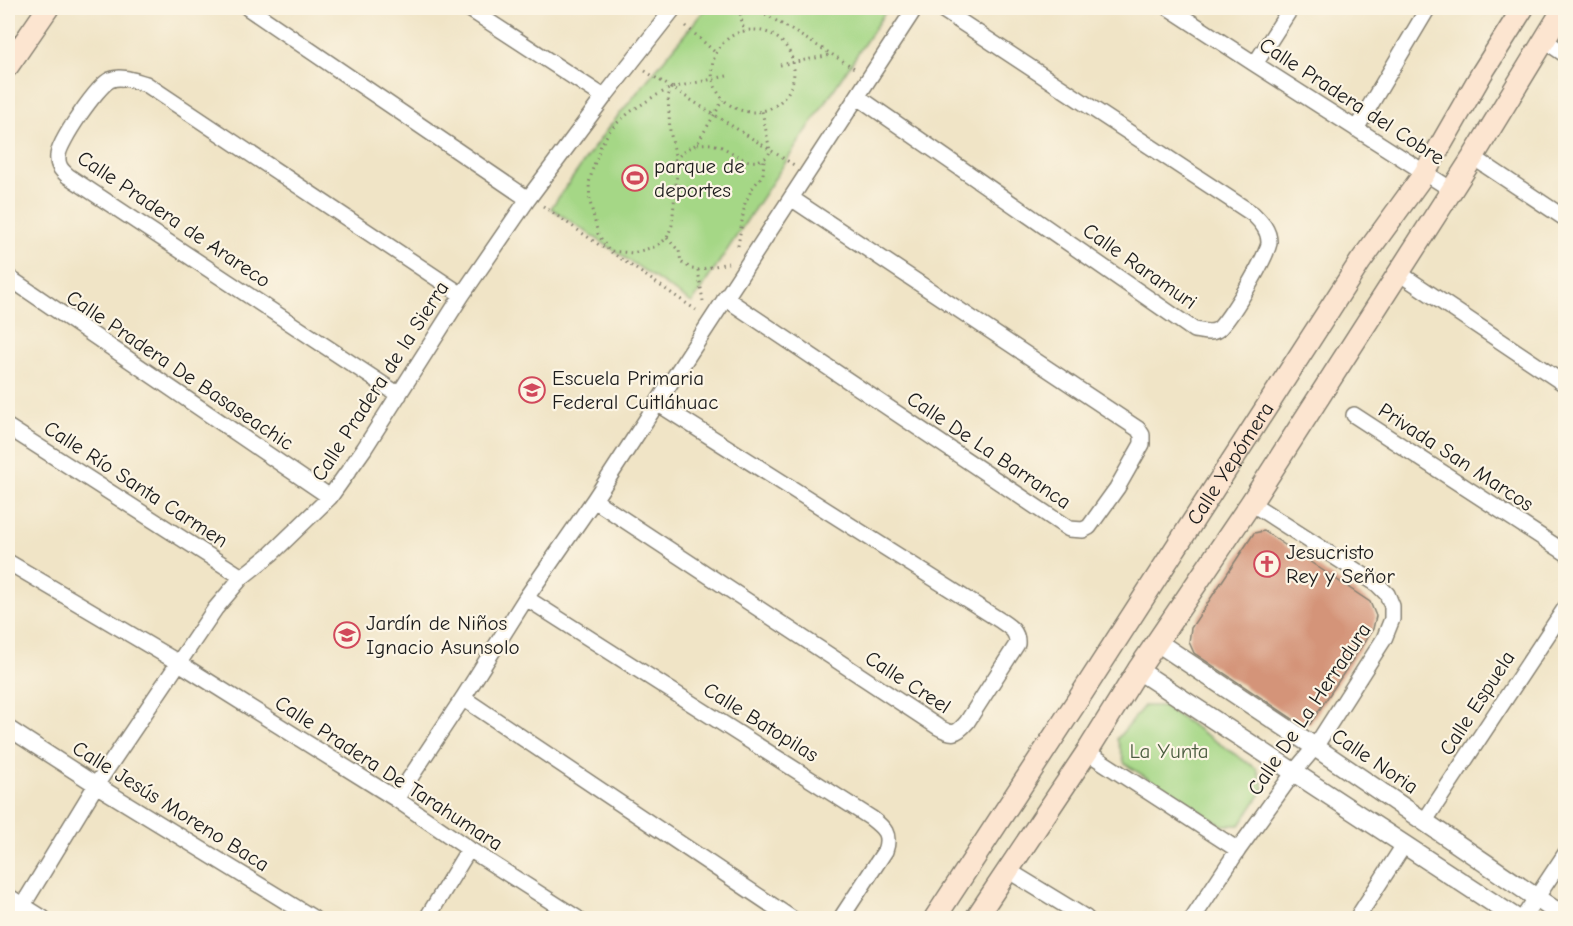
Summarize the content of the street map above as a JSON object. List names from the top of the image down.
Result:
{
  "streets": {
    "main road": ["Calle Yepómera"],
    "street": [
      "Calle Pradera del Cobre",
      "Calle Pradera de Arareco",
      "Calle Raramuri",
      "Calle Pradera De Basaseachic",
      "Calle Pradera de la Sierra",
      "Calle De La Barranca",
      "Privada San Marcos",
      "Calle Río Santa Carmen",
      "Calle Creel",
      "Calle Espuela",
      "Calle De La Herradura",
      "Calle Batopilas",
      "Calle Noria",
      "Calle Pradera De Tarahumara",
      "Calle Jesús Moreno Baca"
    ]
  },
  "crossings": [
    ["Calle Pradera del Cobre", "Calle Yepómera"],
    ["Calle Pradera de Arareco", "Calle Pradera de la Sierra"],
    ["Calle Pradera De Basaseachic", "Calle Pradera de la Sierra"],
    ["Calle Pradera de la Sierra", "Calle Río Santa Carmen"],
    ["Calle Pradera de la Sierra", "Calle Pradera De Tarahumara"],
    ["Calle Pradera de la Sierra", "Calle Jesús Moreno Baca"],
    ["Calle Yepómera", "Calle De La Herradura"],
    ["Calle Yepómera", "Calle Noria"],
    ["Calle Espuela", "Calle Noria"],
    ["Calle De La Herradura", "Calle Noria"]
  ],
  "parks": ["La Yunta"],
  "places": {
    "sports": ["parque de deportes"],
    "school or university": ["Escuela Primaria Federal Cuitláhuac", "Jardín de Niños Ignacio Asunsolo"],
    "church": ["Jesucristo Rey y Señor"]
  }
}
